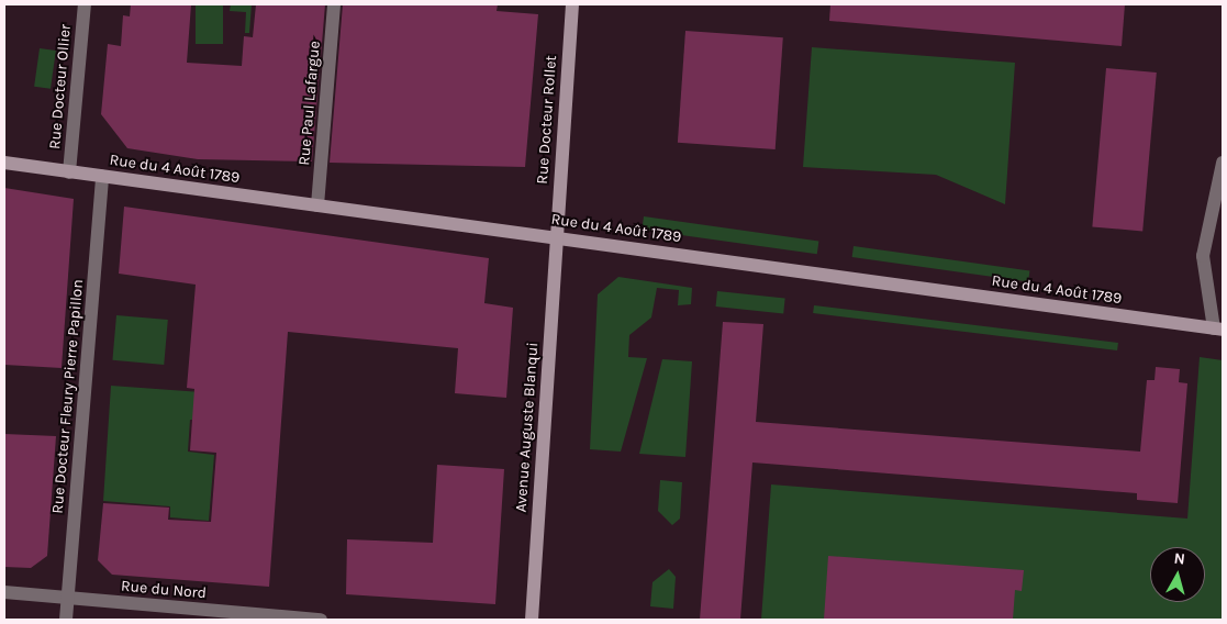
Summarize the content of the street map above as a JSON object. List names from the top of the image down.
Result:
{
  "streets": {
    "main road": ["Rue Docteur Rollet", "Rue du 4 Août 1789", "Avenue Auguste Blanqui"],
    "street": [
      "Rue Docteur Ollier",
      "Rue Paul Lafargue",
      "Rue Docteur Fleury Pierre Papillon",
      "Rue du Nord"
    ]
  },
  "crossings": [
    ["Rue Docteur Ollier", "Rue du 4 Août 1789"],
    ["Rue Paul Lafargue", "Rue du 4 Août 1789"],
    ["Rue Docteur Rollet", "Rue du 4 Août 1789"],
    ["Rue Docteur Rollet", "Avenue Auguste Blanqui"],
    ["Rue du 4 Août 1789", "Rue Docteur Fleury Pierre Papillon"],
    ["Rue du 4 Août 1789", "Avenue Auguste Blanqui"],
    ["Rue Docteur Fleury Pierre Papillon", "Rue du Nord"]
  ],
  "north": "top"
}
